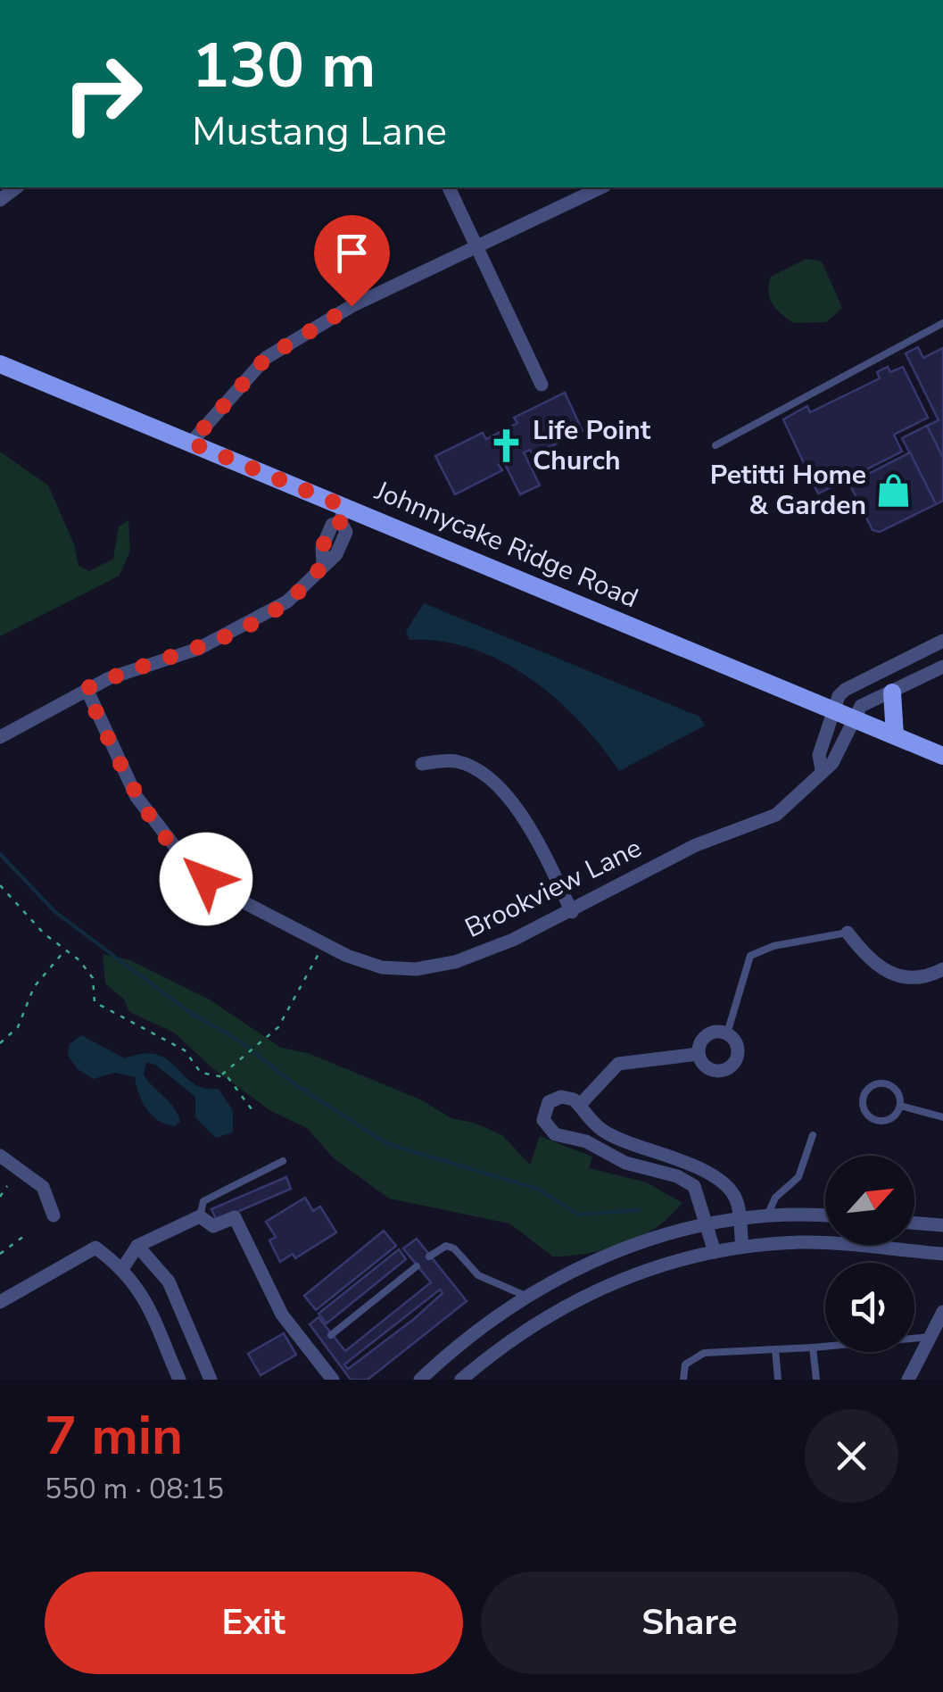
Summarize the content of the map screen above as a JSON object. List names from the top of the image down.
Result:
{
  "streets": {
    "main road": ["Johnnycake Ridge Road"],
    "street": ["Brookview Lane"]
  },
  "crossings": [
    ["Johnnycake Ridge Road", "Brookview Lane"]
  ],
  "places": {
    "church": ["Life Point Church"],
    "shop": ["Petitti Home & Garden"]
  },
  "north": "top right",
  "page": {
    "turn": ["130 m", "Mustang Lane"],
    "heading": ["7 min", "550 m · 08:15"],
    "buttons": ["Exit", "Share"]
  }
}
